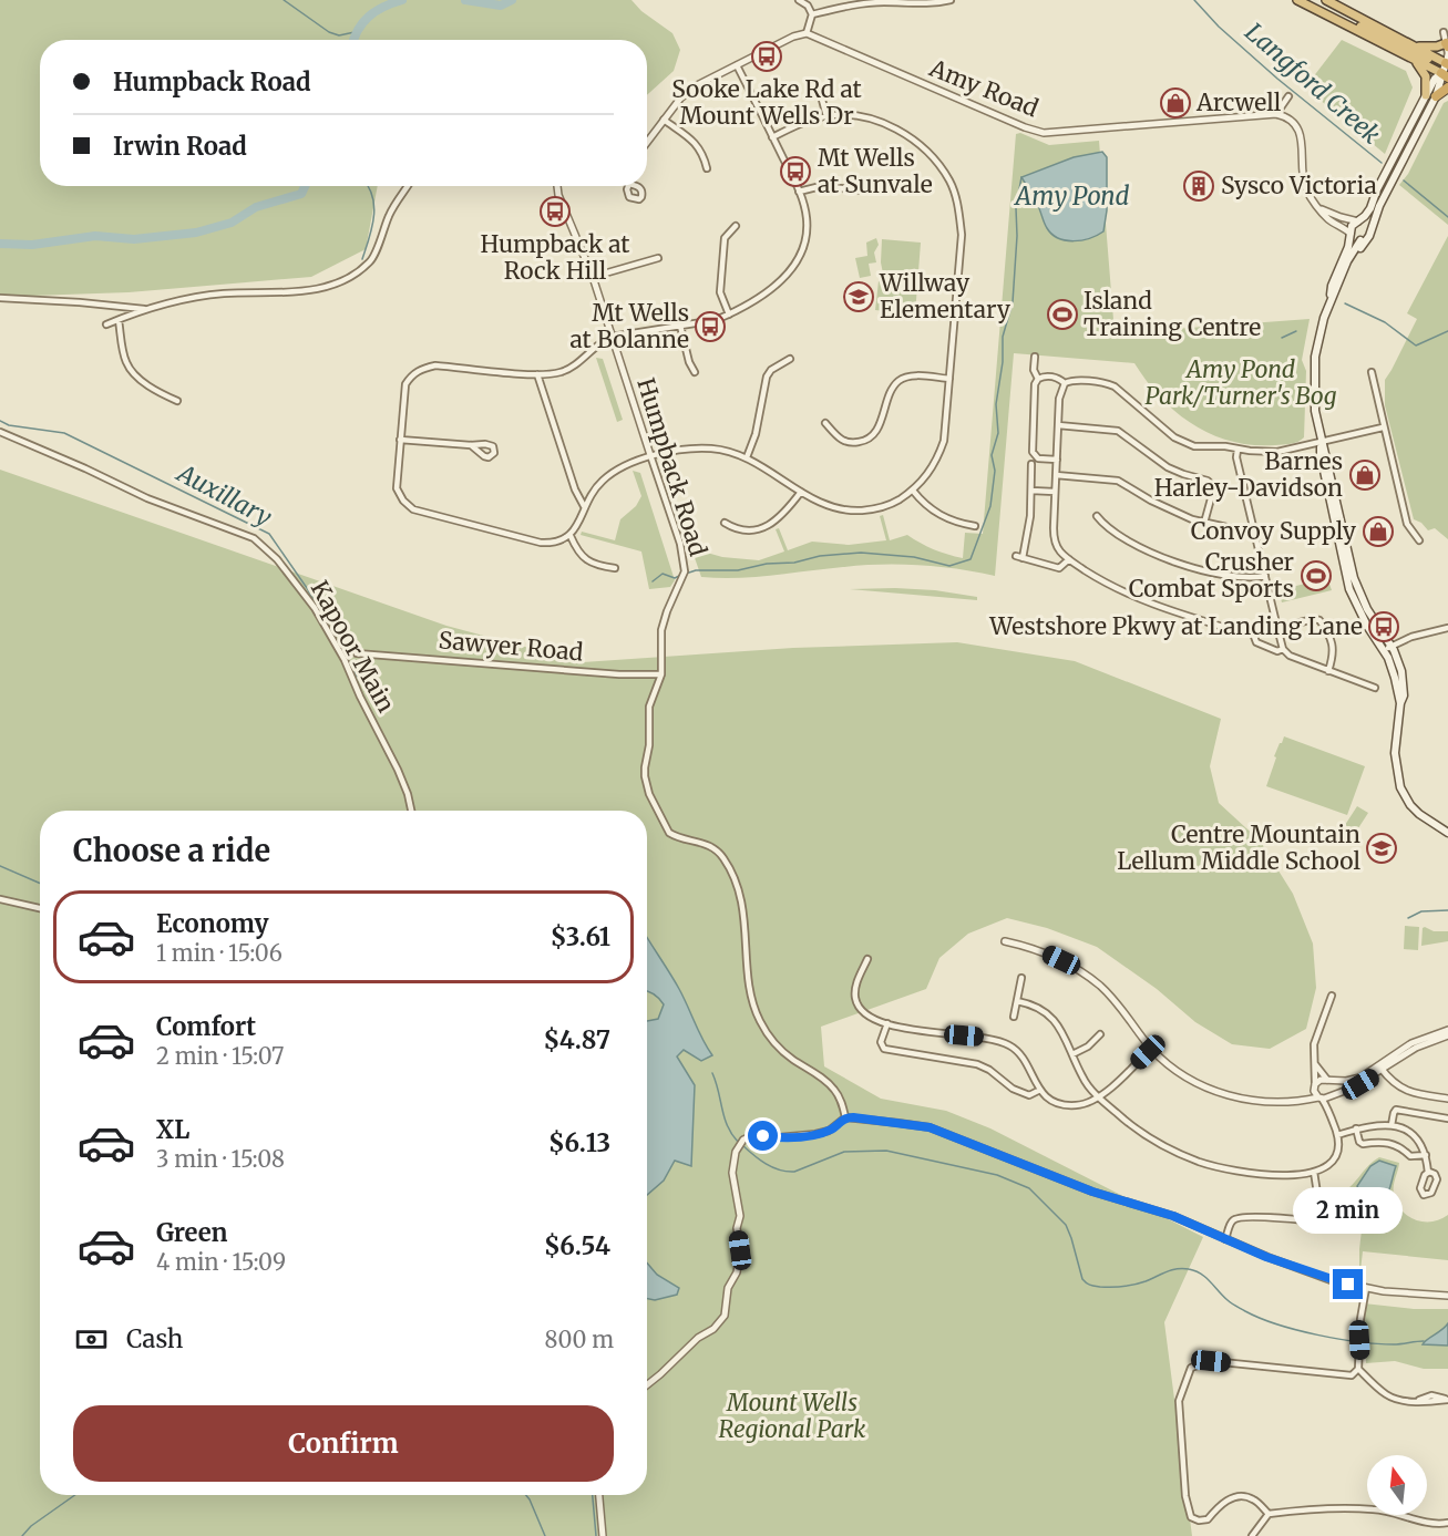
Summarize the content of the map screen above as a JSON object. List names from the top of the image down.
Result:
{
  "streets": {
    "street": [
      "Amy Road",
      "Humpback Road",
      "Kapoor Main",
      "Sawyer Road"
    ]
  },
  "crossings": [
    ["Humpback Road", "Sawyer Road"]
  ],
  "water": ["Langford Creek", "Amy Pond", "Auxillary"],
  "parks": ["Amy Pond Park/Turner's Bog", "Mount Wells Regional Park"],
  "places": {
    "bus stop": [
      "Sooke Lake Rd at Mount Wells Dr",
      "Mt Wells at Sunvale",
      "Humpback at Rock Hill",
      "Mt Wells at Bolanne",
      "Westshore Pkwy at Landing Lane"
    ],
    "shop": ["Arcwell", "Barnes Harley-Davidson", "Convoy Supply"],
    "building": ["Sysco Victoria"],
    "school or university": ["Willway Elementary", "Centre Mountain Lellum Middle School"],
    "sports": ["Island Training Centre", "Crusher Combat Sports"]
  },
  "north": "top",
  "page": {
    "banner": ["Humpback Road", "Irwin Road"],
    "heading": "Choose a ride",
    "list": [
      {
        "name": "Economy",
        "note": "1 min · 15:06",
        "value": "$3.61"
      },
      {
        "name": "Comfort",
        "note": "2 min · 15:07",
        "value": "$4.87"
      },
      {
        "name": "XL",
        "note": "3 min · 15:08",
        "value": "$6.13"
      },
      {
        "name": "Green",
        "note": "4 min · 15:09",
        "value": "$6.54"
      }
    ],
    "bubble": "2 min",
    "pay": ["Cash", "800 m"],
    "buttons": "Confirm"
  }
}
